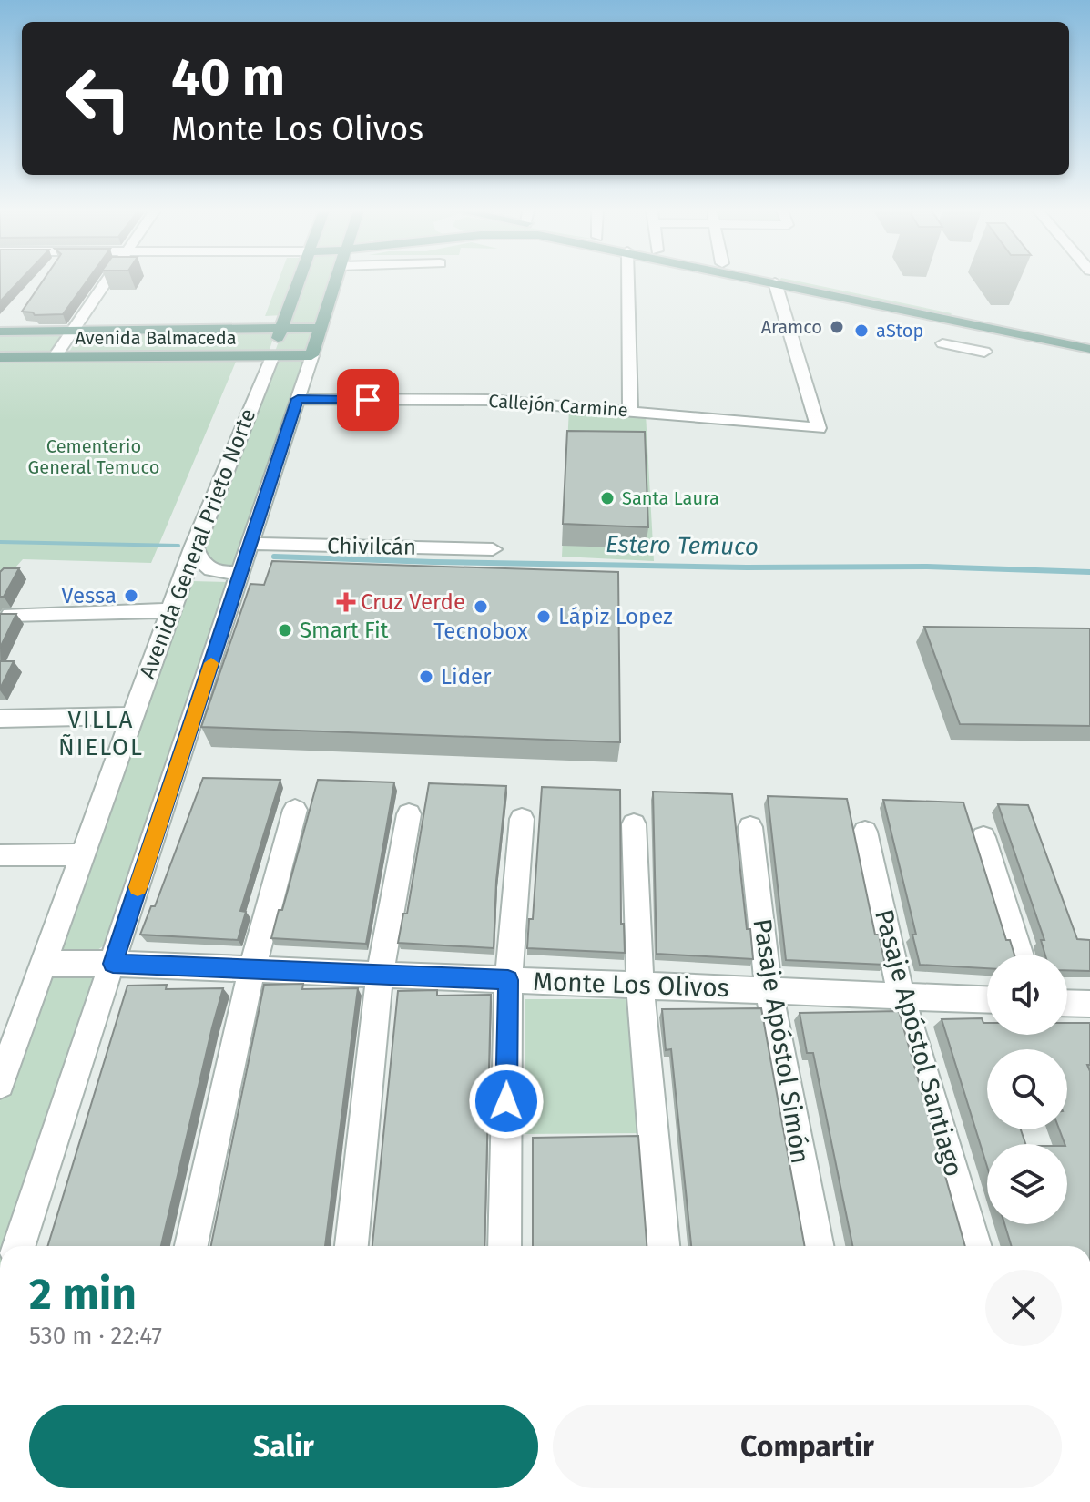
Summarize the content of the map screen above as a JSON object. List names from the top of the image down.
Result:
{
  "streets": {
    "main road": ["Avenida Balmaceda", "Avenida General Prieto Norte"],
    "street": [
      "Callejón Carmine",
      "Chivilcán",
      "Monte Los Olivos",
      "Pasaje Apóstol Simón",
      "Pasaje Apóstol Santiago"
    ]
  },
  "crossings": [
    ["Avenida Balmaceda", "Avenida General Prieto Norte"],
    ["Callejón Carmine", "Avenida General Prieto Norte"],
    ["Avenida General Prieto Norte", "Chivilcán"],
    ["Avenida General Prieto Norte", "Monte Los Olivos"],
    ["Monte Los Olivos", "Pasaje Apóstol Simón"],
    ["Monte Los Olivos", "Pasaje Apóstol Santiago"]
  ],
  "districts": ["VILLA ÑIELOL"],
  "water": ["Estero Temuco"],
  "parks": ["Cementerio General Temuco"],
  "places": {
    "other": [
      "Aramco",
      "aStop",
      "Santa Laura",
      "Vessa",
      "Tecnobox",
      "Lápiz Lopez",
      "Smart Fit",
      "Lider"
    ],
    "health": ["Cruz Verde"]
  },
  "page": {
    "turn": ["40 m", "Monte Los Olivos"],
    "heading": ["2 min", "530 m · 22:47"],
    "buttons": ["Salir", "Compartir"]
  }
}
